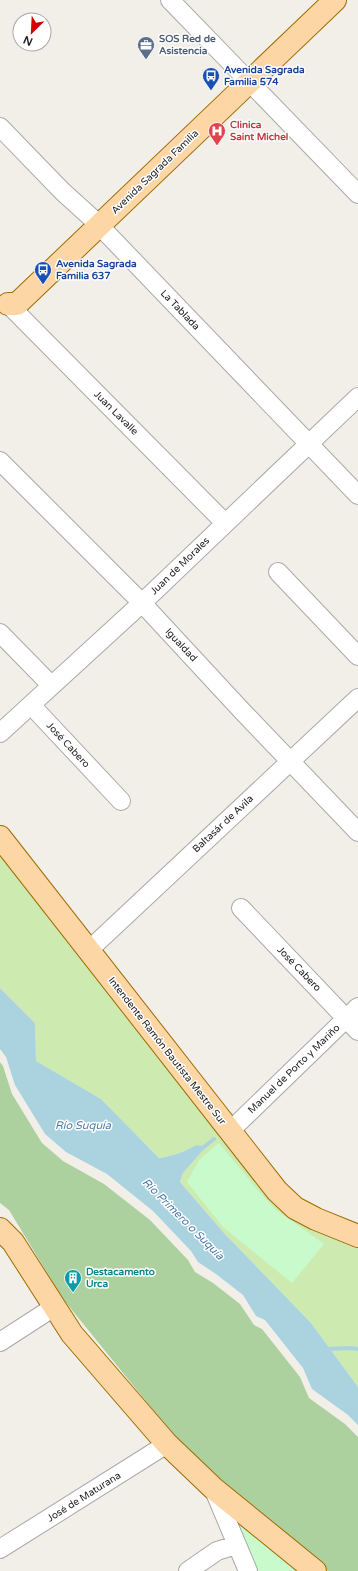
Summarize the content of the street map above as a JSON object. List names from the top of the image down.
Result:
{
  "streets": {
    "main road": ["Avenida Sagrada Familia", "Intendente Ramón Bautista Mestre Sur"],
    "street": [
      "La Tablada",
      "Juan Lavalle",
      "Juan de Morales",
      "Igualdad",
      "José Cabero",
      "Baltasár de Avila",
      "Manuel de Porto y Mariño",
      "José de Maturana"
    ]
  },
  "crossings": [
    ["Avenida Sagrada Familia", "La Tablada"],
    ["Avenida Sagrada Familia", "Juan Lavalle"],
    ["La Tablada", "Juan de Morales"],
    ["Juan Lavalle", "Juan de Morales"],
    ["Juan de Morales", "Igualdad"],
    ["Juan de Morales", "José Cabero"],
    ["Igualdad", "Baltasár de Avila"],
    ["José Cabero", "Manuel de Porto y Mariño"],
    ["Baltasár de Avila", "Intendente Ramón Bautista Mestre Sur"],
    ["Intendente Ramón Bautista Mestre Sur", "Manuel de Porto y Mariño"]
  ],
  "water": ["Río Suquía", "Río Primero o Suquía"],
  "places": {
    "office": ["SOS Red de Asistencia"],
    "bus stop": ["Avenida Sagrada Familia 574", "Avenida Sagrada Familia 637"],
    "hospital": ["Clinica Saint Michel"],
    "building": ["Destacamento Urca"]
  },
  "north": "bottom left"
}
